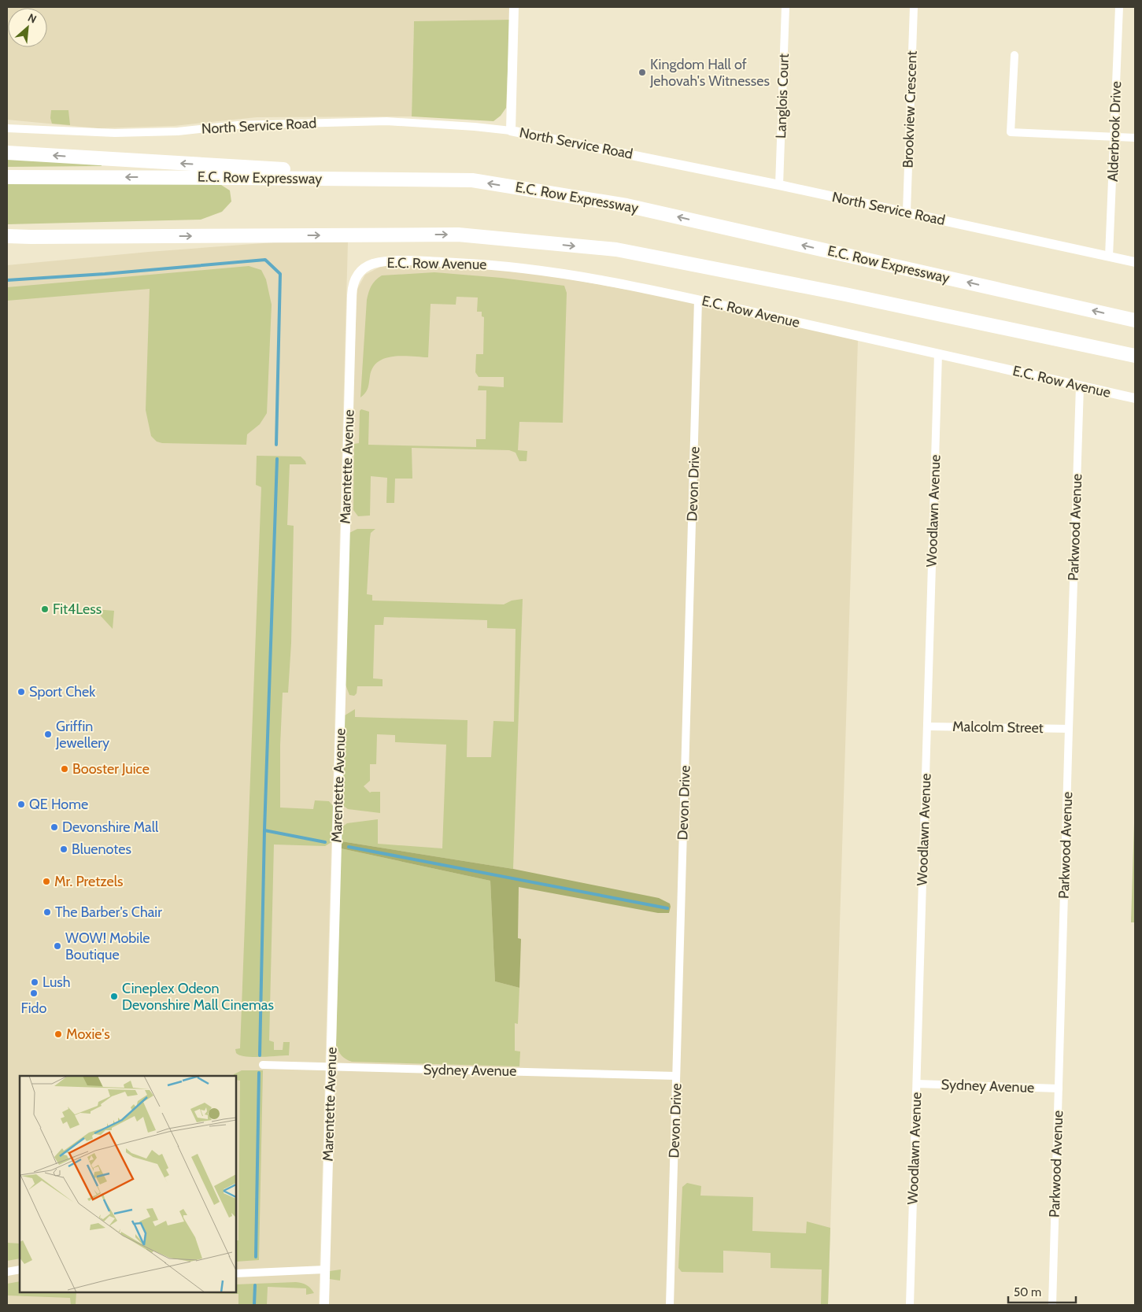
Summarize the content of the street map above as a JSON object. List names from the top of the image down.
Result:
{
  "streets": {
    "highway": ["E.C. Row Expressway"],
    "street": [
      "Langlois Court",
      "Brookview Crescent",
      "North Service Road",
      "Alderbrook Drive",
      "E.C. Row Avenue",
      "Marentette Avenue",
      "Devon Drive",
      "Woodlawn Avenue",
      "Parkwood Avenue",
      "Malcolm Street",
      "Sydney Avenue"
    ]
  },
  "crossings": [
    ["Langlois Court", "North Service Road"],
    ["Brookview Crescent", "North Service Road"],
    ["North Service Road", "Alderbrook Drive"],
    ["E.C. Row Avenue", "Marentette Avenue"],
    ["E.C. Row Avenue", "Devon Drive"],
    ["E.C. Row Avenue", "Woodlawn Avenue"],
    ["E.C. Row Avenue", "Parkwood Avenue"],
    ["Marentette Avenue", "Sydney Avenue"],
    ["Devon Drive", "Sydney Avenue"],
    ["Woodlawn Avenue", "Malcolm Street"],
    ["Woodlawn Avenue", "Sydney Avenue"],
    ["Parkwood Avenue", "Malcolm Street"],
    ["Parkwood Avenue", "Sydney Avenue"]
  ],
  "places": [
    "Kingdom Hall of Jehovah's Witnesses",
    "Fit4Less",
    "Sport Chek",
    "Griffin Jewellery",
    "Booster Juice",
    "QE Home",
    "Devonshire Mall",
    "Bluenotes",
    "Mr. Pretzels",
    "The Barber's Chair",
    "WOW! Mobile Boutique",
    "Lush",
    "Fido",
    "Cineplex Odeon Devonshire Mall Cinemas",
    "Moxie's"
  ],
  "scale_bar": "50 m",
  "north": "top right"
}
